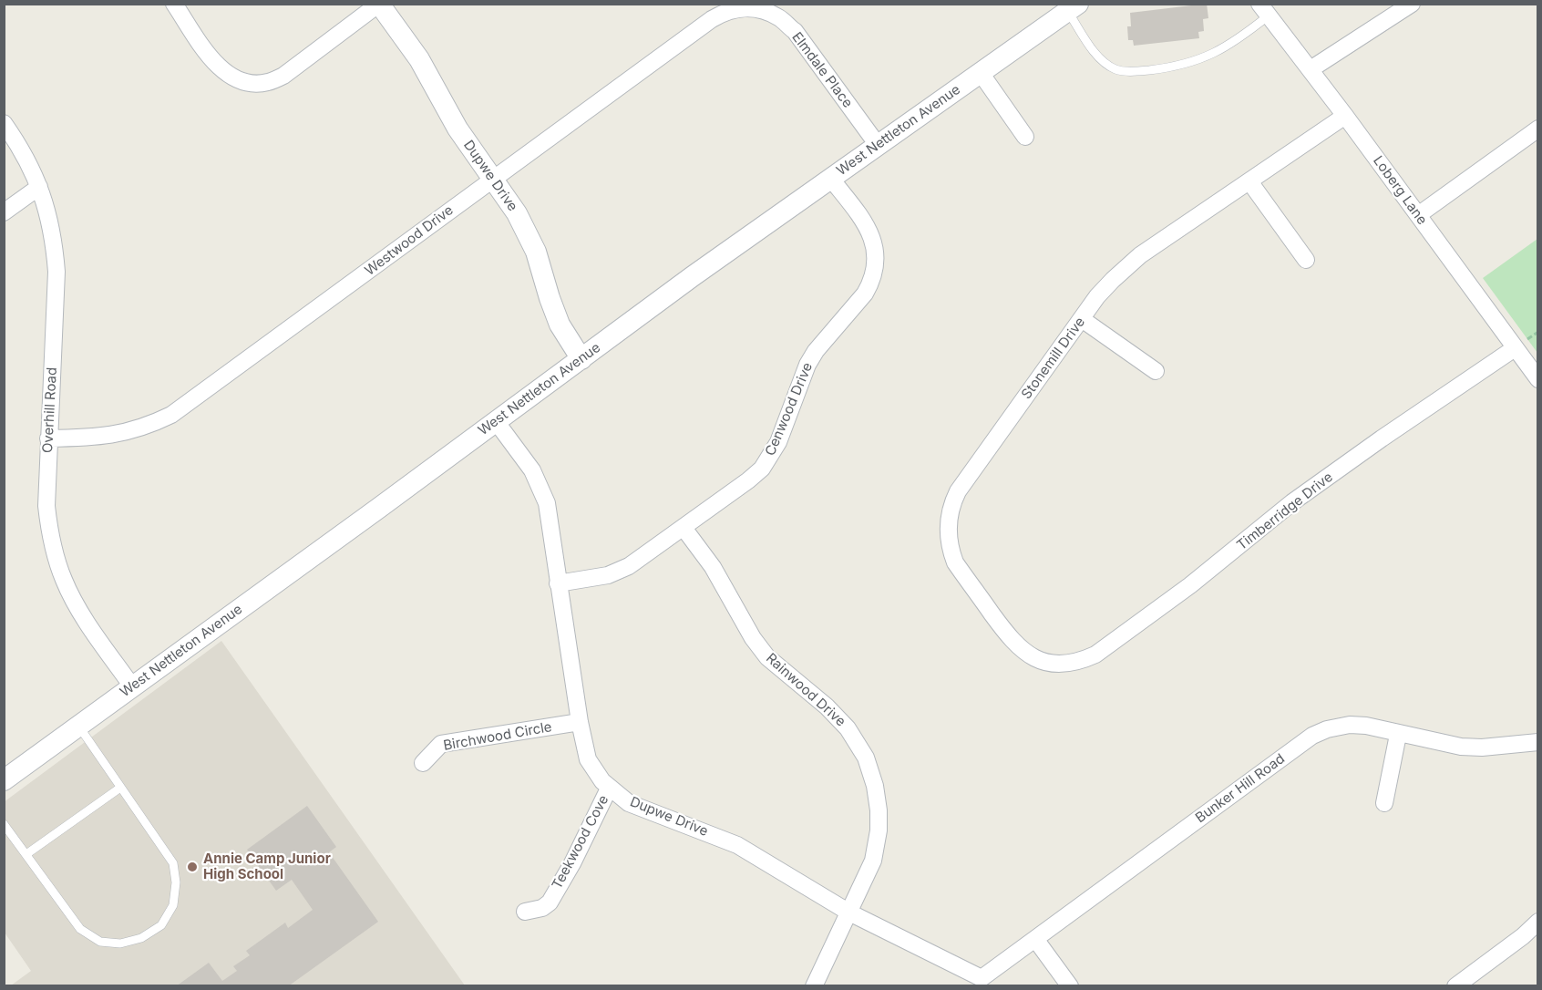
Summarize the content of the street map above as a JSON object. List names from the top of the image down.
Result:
{
  "streets": {
    "street": [
      "Elmdale Place",
      "West Nettleton Avenue",
      "Dupwe Drive",
      "Loberg Lane",
      "Westwood Drive",
      "Stonemill Drive",
      "Cenwood Drive",
      "Overhill Road",
      "Timberridge Drive",
      "Rainwood Drive",
      "Birchwood Circle",
      "Bunker Hill Road",
      "Teekwood Cove"
    ]
  },
  "crossings": [
    ["Elmdale Place", "West Nettleton Avenue"],
    ["Elmdale Place", "Westwood Drive"],
    ["West Nettleton Avenue", "Dupwe Drive"],
    ["West Nettleton Avenue", "Cenwood Drive"],
    ["West Nettleton Avenue", "Overhill Road"],
    ["Dupwe Drive", "Westwood Drive"],
    ["Dupwe Drive", "Cenwood Drive"],
    ["Dupwe Drive", "Rainwood Drive"],
    ["Dupwe Drive", "Birchwood Circle"],
    ["Dupwe Drive", "Bunker Hill Road"],
    ["Dupwe Drive", "Teekwood Cove"],
    ["Loberg Lane", "Stonemill Drive"],
    ["Loberg Lane", "Timberridge Drive"],
    ["Westwood Drive", "Overhill Road"],
    ["Stonemill Drive", "Timberridge Drive"],
    ["Cenwood Drive", "Rainwood Drive"]
  ],
  "places": ["Annie Camp Junior High School"]
}
